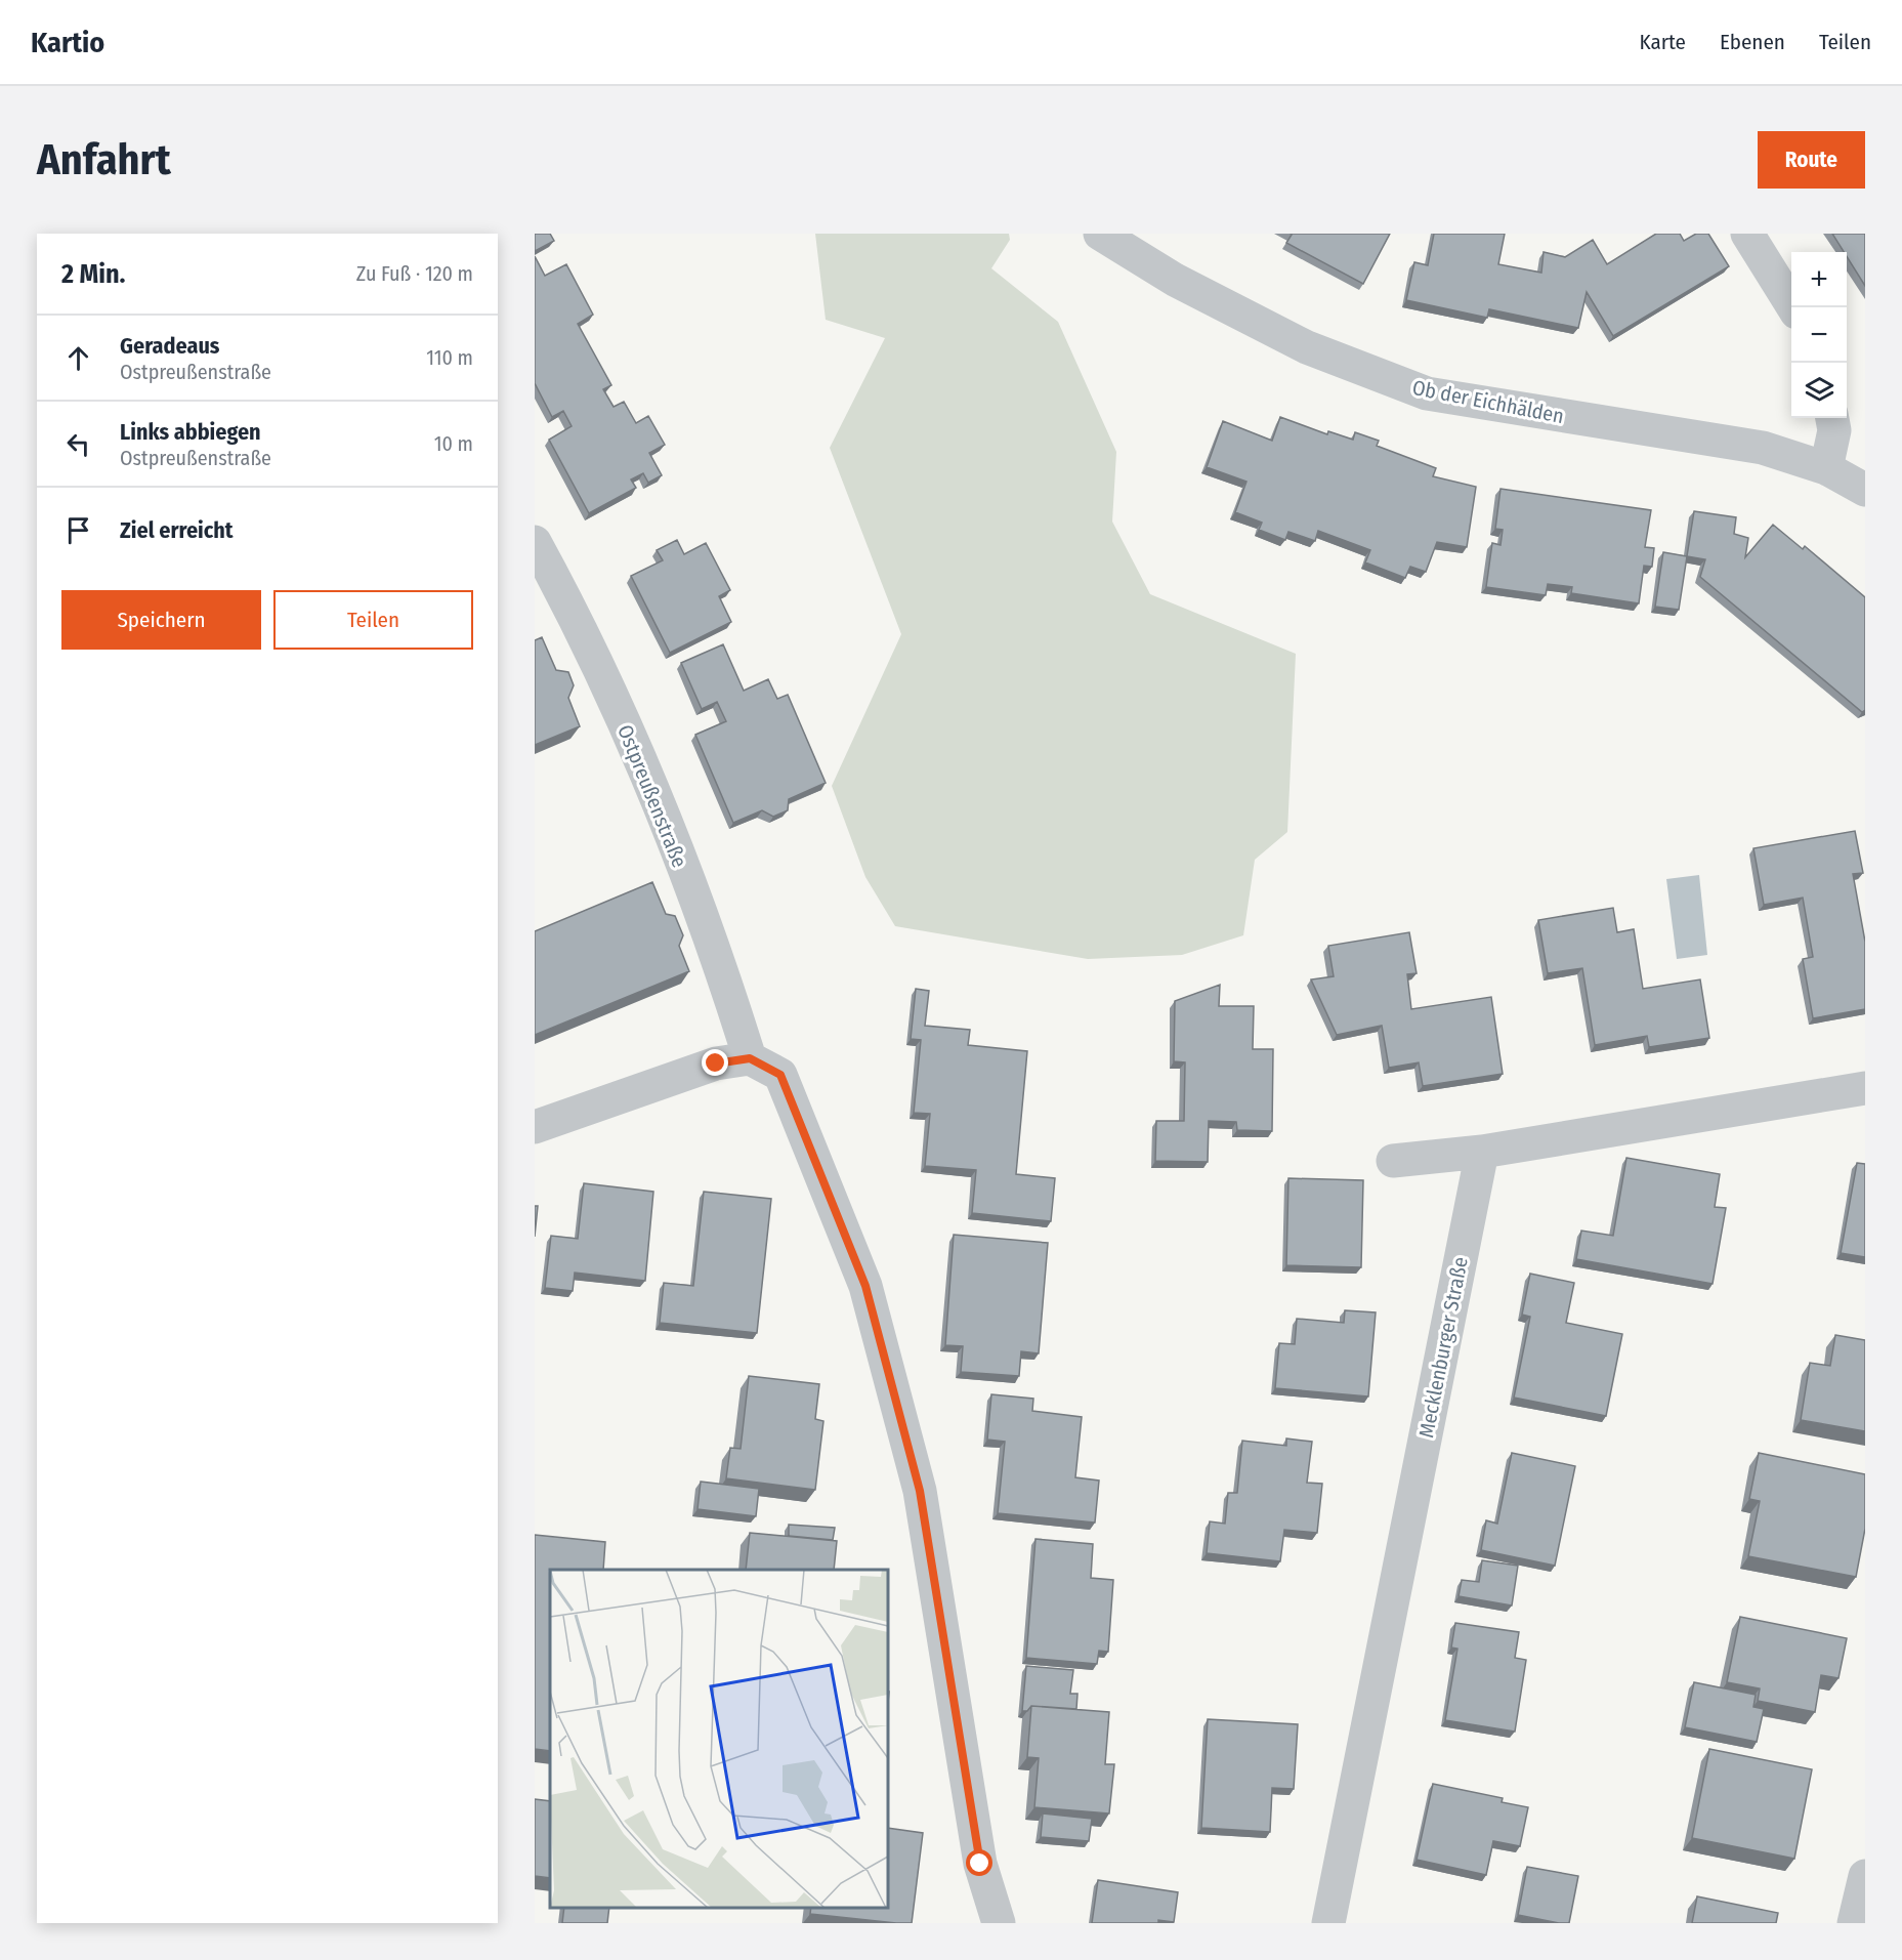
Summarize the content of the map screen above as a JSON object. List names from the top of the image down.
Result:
{
  "streets": {
    "street": ["Ob der Eichhälden", "Ostpreußenstraße", "Mecklenburger Straße"]
  },
  "page": {
    "header": "Kartio",
    "nav": ["Karte", "Ebenen", "Teilen"],
    "buttons": [
      "Route",
      ["Speichern", "Teilen"]
    ],
    "title": "Anfahrt",
    "heading": ["2 Min.", "Zu Fuß · 120 m"],
    "map_buttons": ["+", "−"],
    "list": [
      ["Geradeaus", "Ostpreußenstraße", "110 m"],
      ["Links abbiegen", "Ostpreußenstraße", "10 m"],
      "Ziel erreicht"
    ]
  }
}
